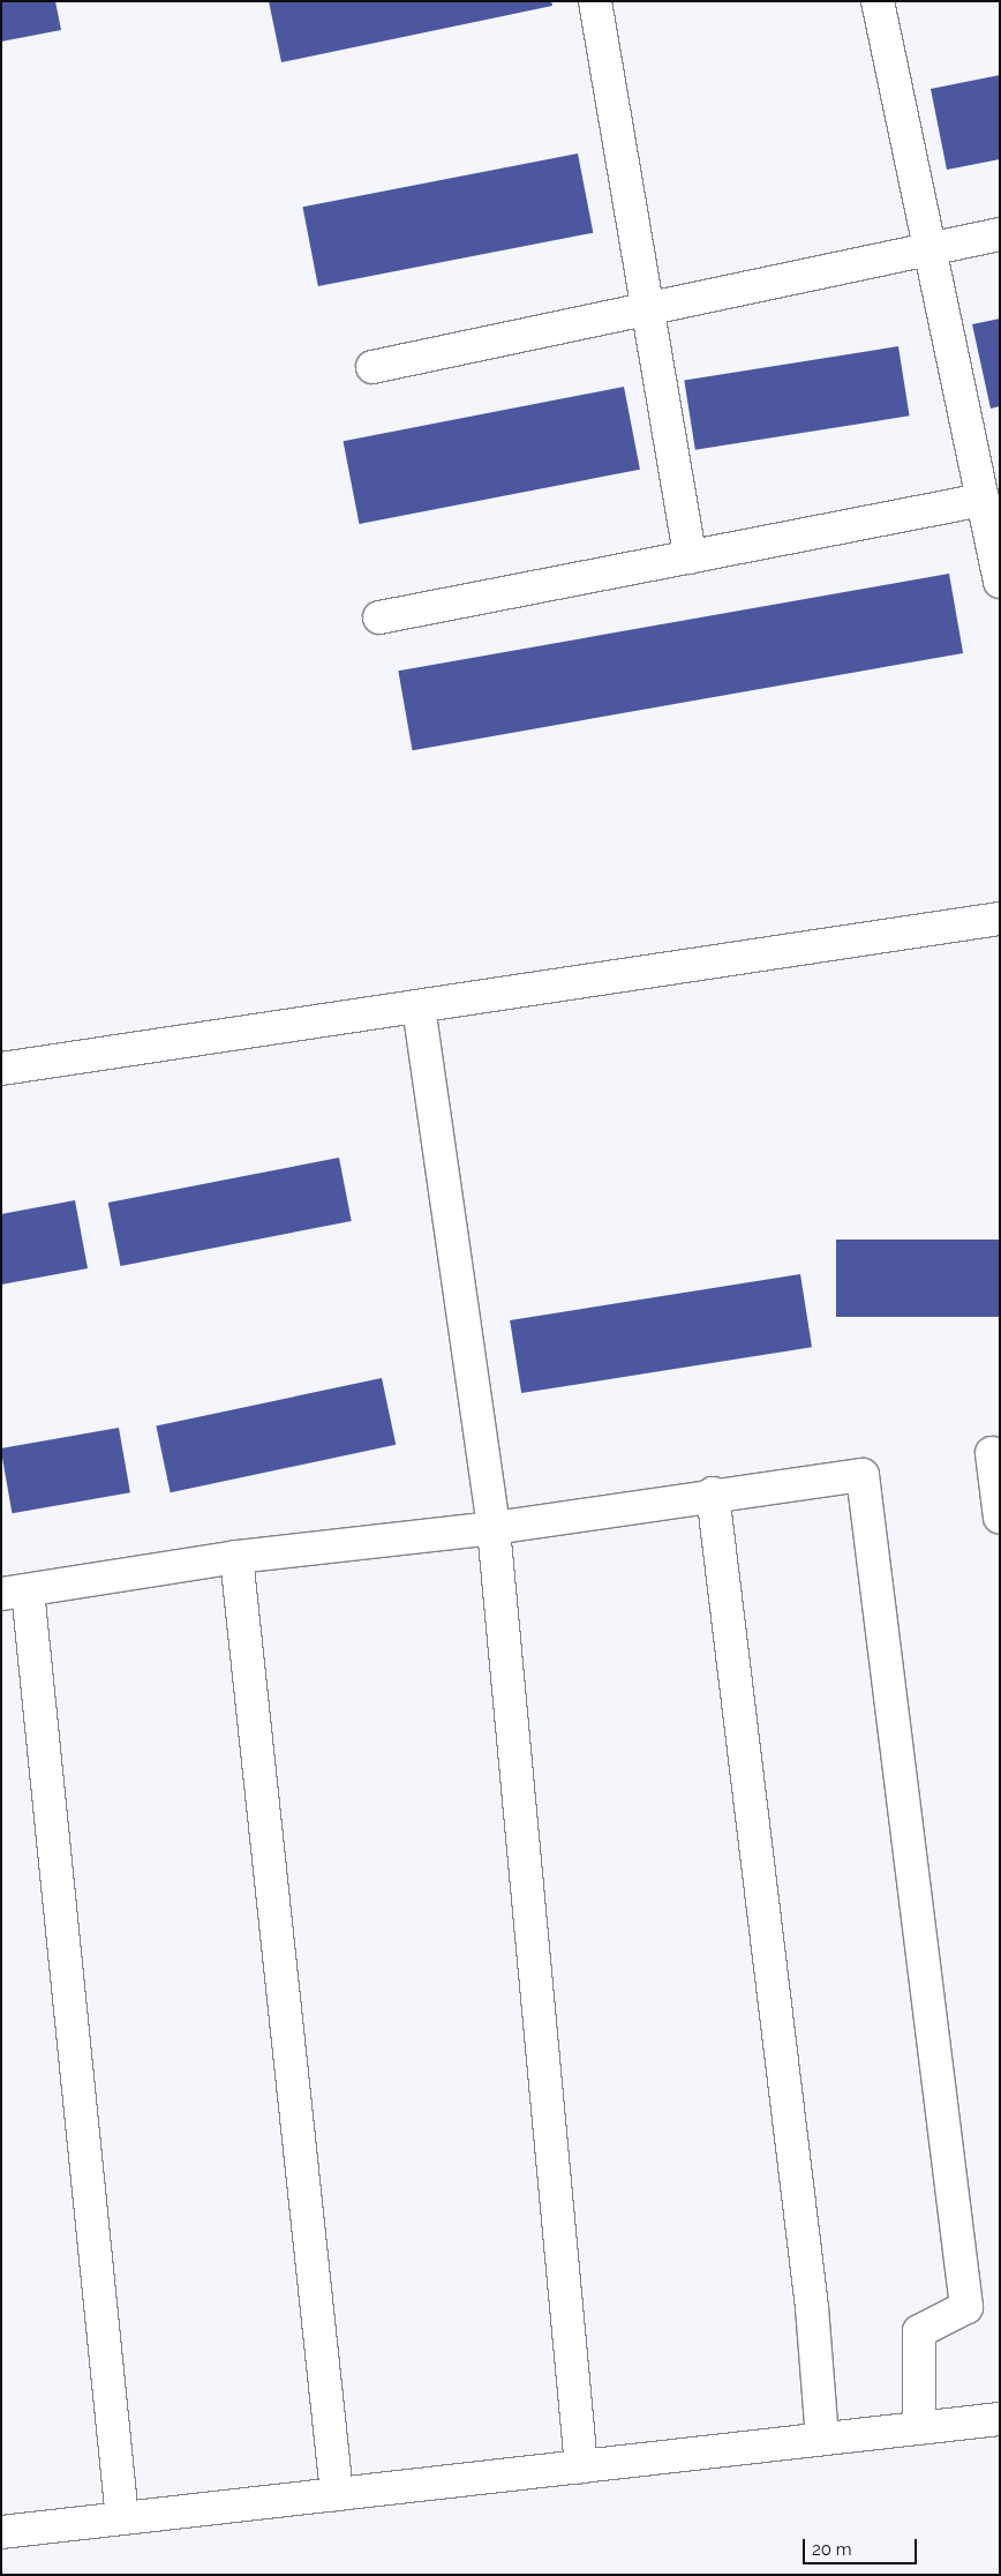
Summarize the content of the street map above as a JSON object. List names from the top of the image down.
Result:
{
  "scale_bar": "20 m"
}
